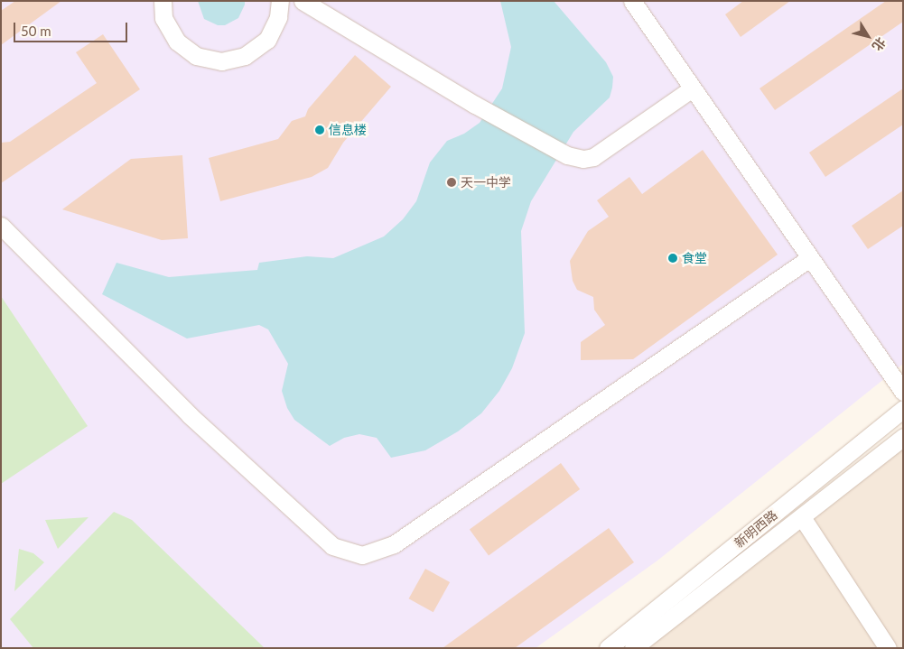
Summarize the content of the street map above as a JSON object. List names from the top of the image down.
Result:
{
  "streets": {
    "street": ["新明西路"]
  },
  "places": ["信息楼", "天一中学", "食堂"],
  "scale_bar": "50 m",
  "north": "bottom right"
}
